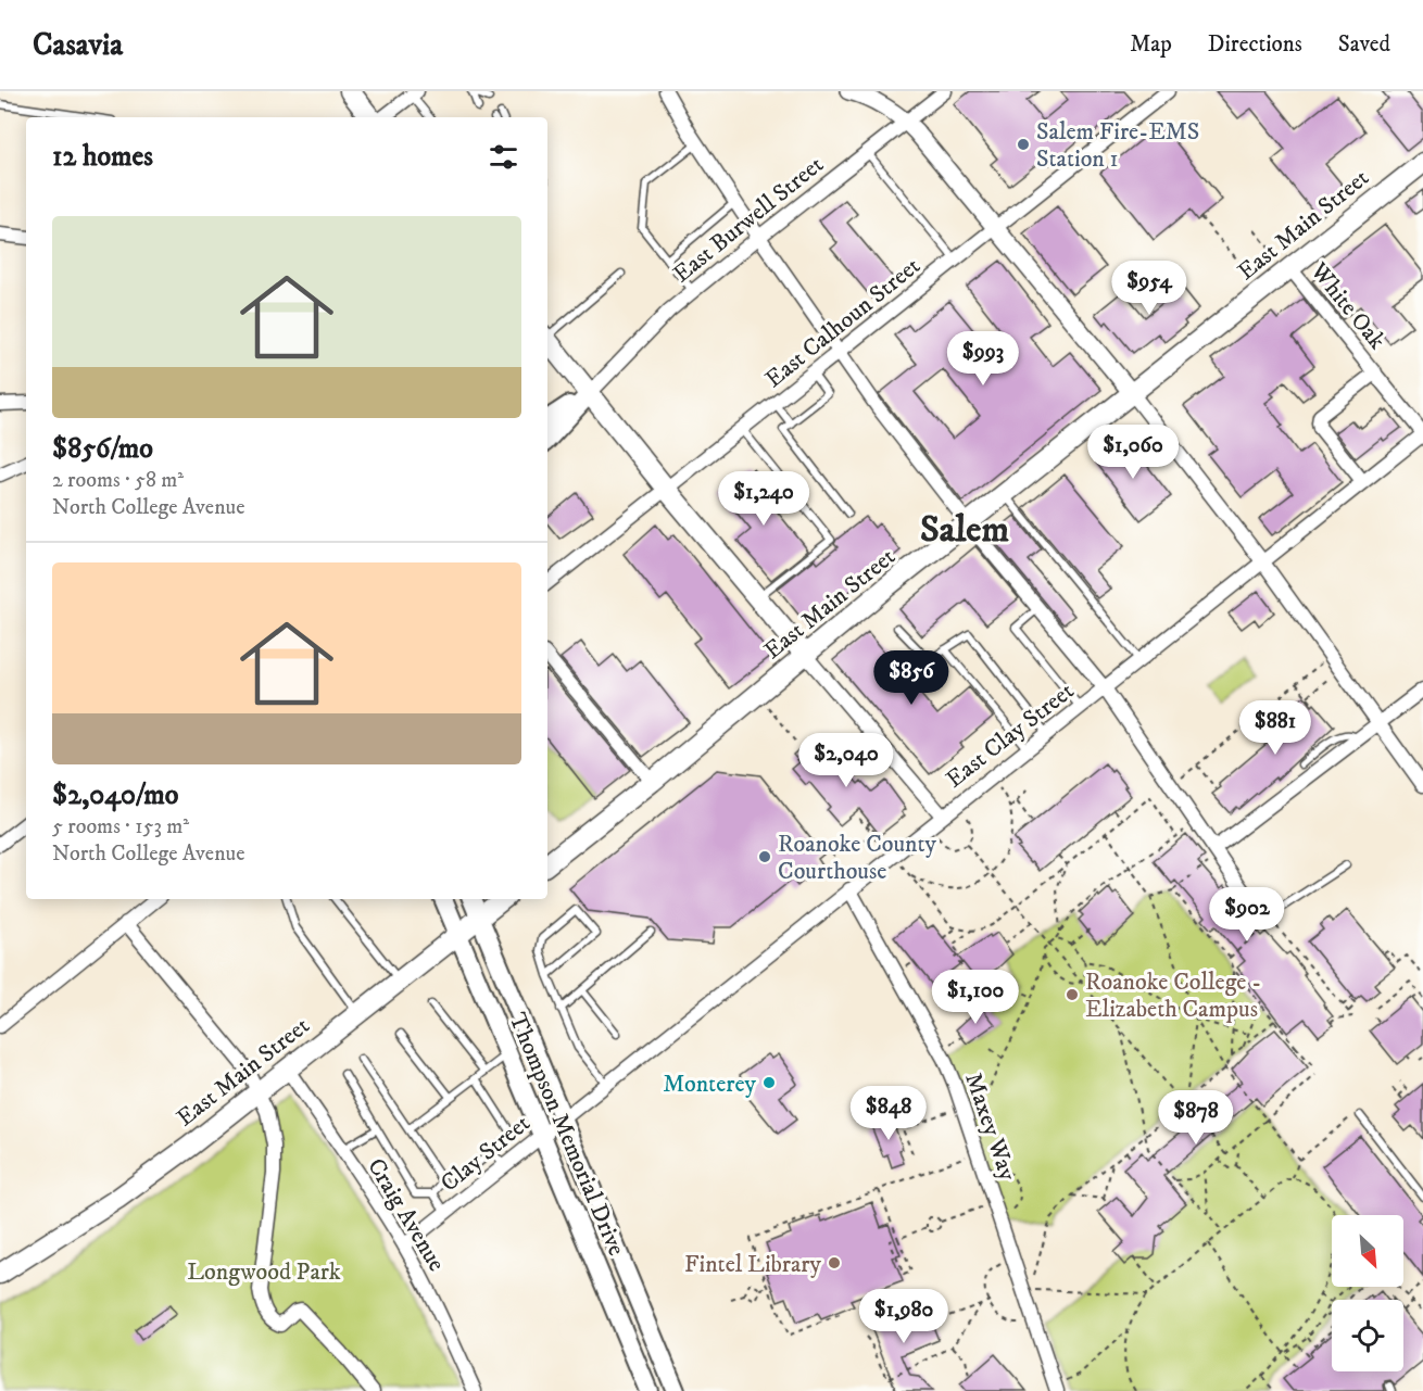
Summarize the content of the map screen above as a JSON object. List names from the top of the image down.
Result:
{
  "streets": {
    "main road": ["East Main Street", "Thompson Memorial Drive"],
    "street": [
      "East Burwell Street",
      "White Oak",
      "East Calhoun Street",
      "East Clay Street",
      "Maxey Way",
      "Clay Street",
      "Craig Avenue"
    ]
  },
  "crossings": [
    ["East Main Street", "White Oak"],
    ["East Main Street", "Thompson Memorial Drive"],
    ["East Main Street", "Craig Avenue"],
    ["White Oak", "East Clay Street"],
    ["East Clay Street", "Maxey Way"],
    ["East Clay Street", "Thompson Memorial Drive"],
    ["East Clay Street", "Clay Street"],
    ["Thompson Memorial Drive", "Clay Street"],
    ["Clay Street", "Craig Avenue"]
  ],
  "districts": ["Salem"],
  "parks": ["Longwood Park"],
  "places": [
    "Salem Fire-EMS Station 1",
    "Roanoke County Courthouse",
    "Roanoke College - Elizabeth Campus",
    "Monterey",
    "Fintel Library"
  ],
  "north": "bottom right",
  "page": {
    "header": "Casavia",
    "nav": ["Map", "Directions", "Saved"],
    "heading": "12 homes",
    "list": [
      {
        "name": "$856/mo",
        "note": "2 rooms · 58 m² · North College Avenue"
      },
      {
        "name": "$2,040/mo",
        "note": "5 rooms · 153 m² · North College Avenue"
      }
    ],
    "price": [
      "$954",
      "$993",
      "$1,060",
      "$1,240",
      "$856",
      "$881",
      "$2,040",
      "$902",
      "$1,100",
      "$848",
      "$878",
      "$1,980"
    ]
  }
}
